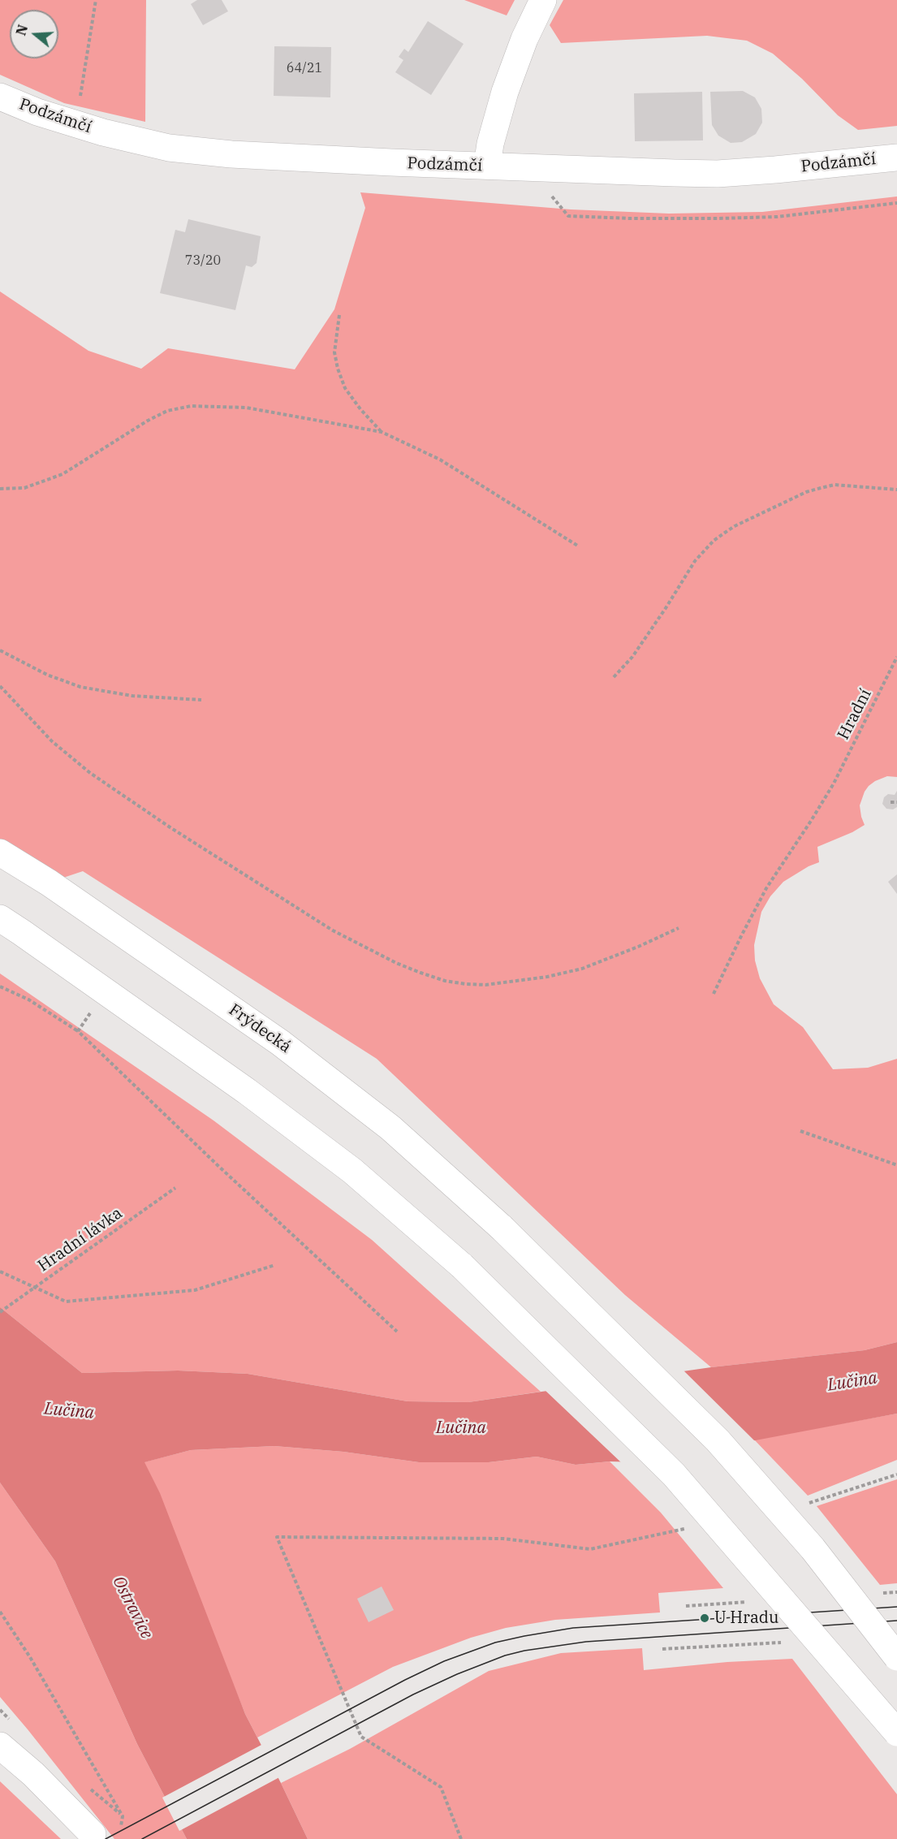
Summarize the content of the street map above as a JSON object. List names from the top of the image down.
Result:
{
  "streets": {
    "main road": ["Podzámčí", "Frýdecká"],
    "path": ["Hradní", "Hradní lávka"]
  },
  "water": ["Lučina", "Ostravice"],
  "places": ["U Hradu"],
  "house_numbers": ["64/21", "73/20"],
  "north": "left"
}
